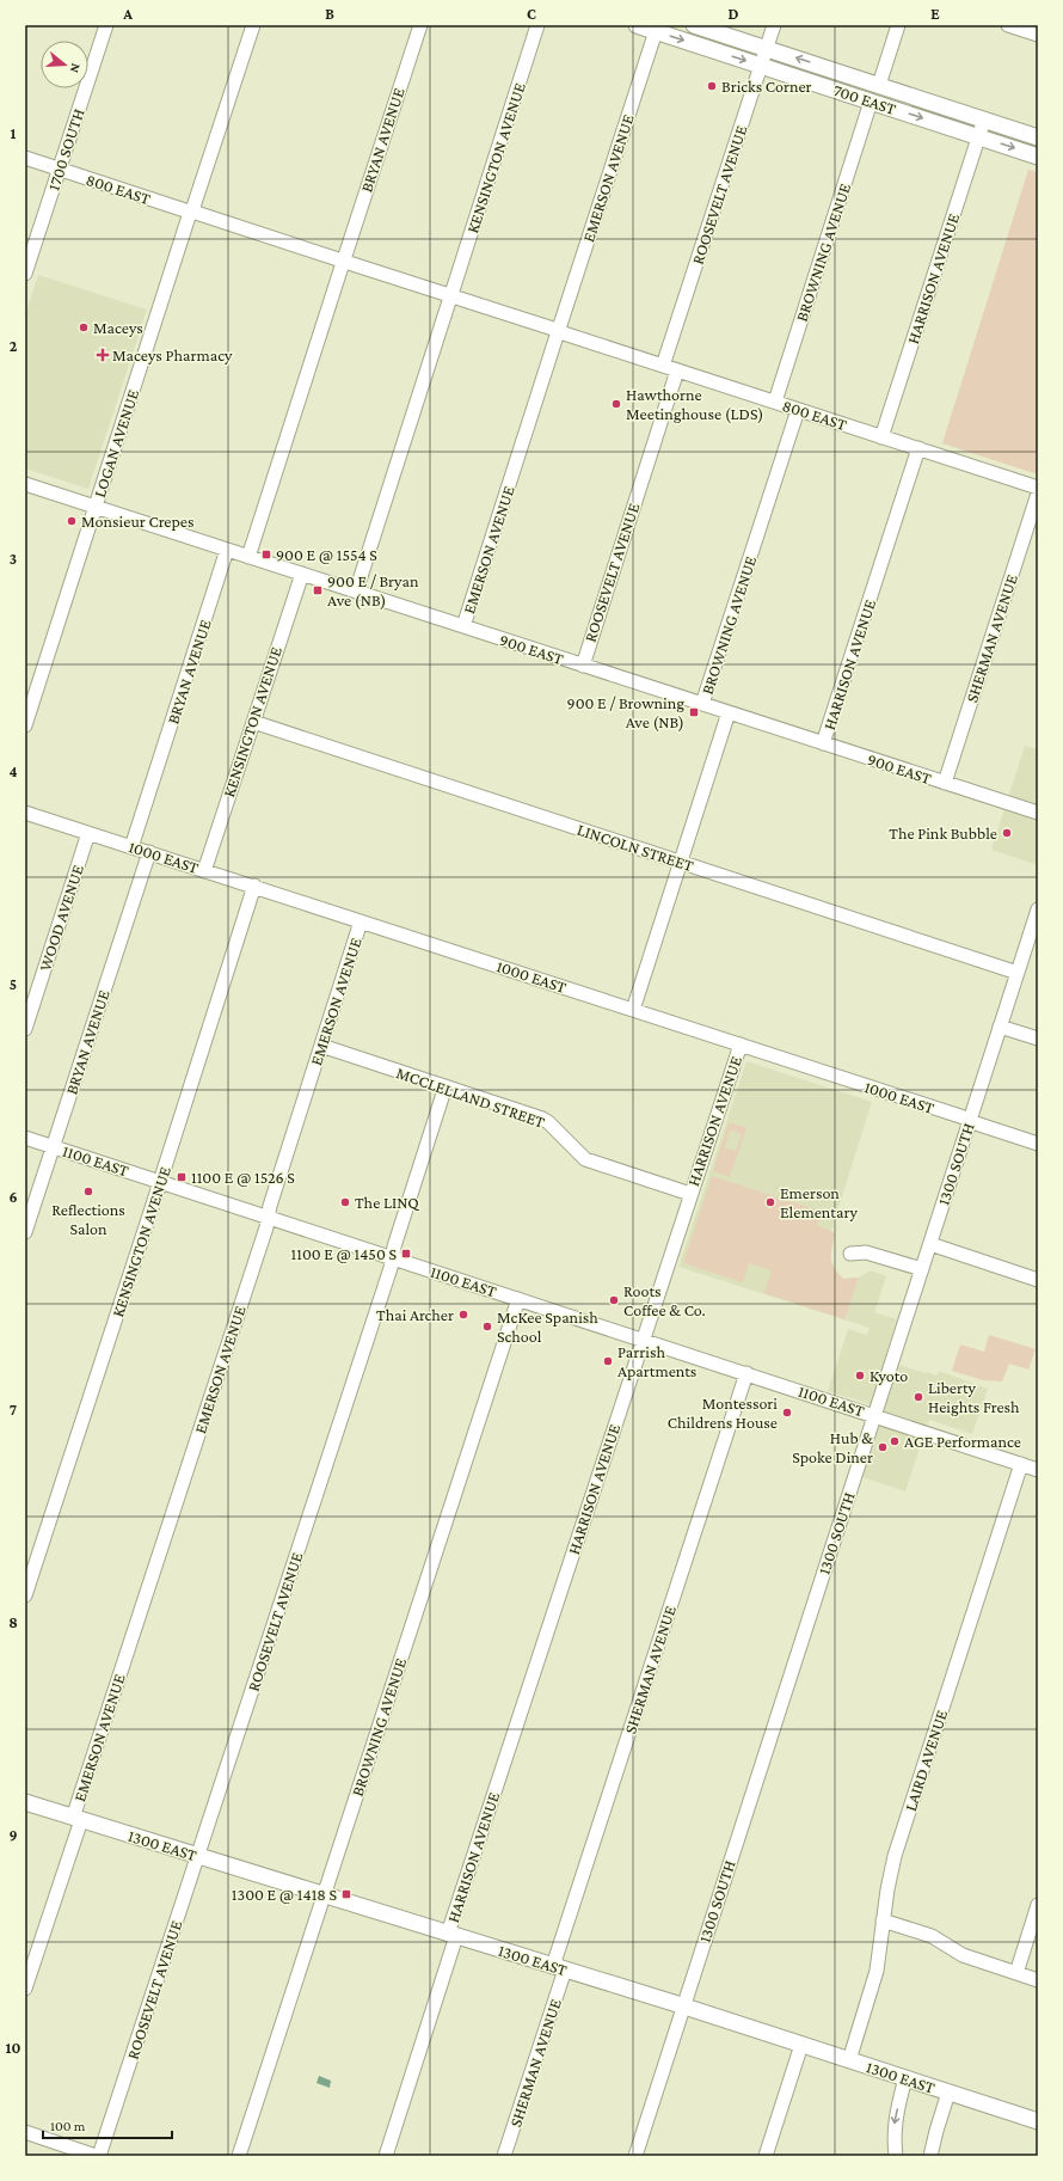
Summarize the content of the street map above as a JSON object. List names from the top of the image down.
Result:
{
  "streets": {
    "main road": ["700 EAST", "1300 EAST"],
    "street": [
      "BRYAN AVENUE",
      "1700 SOUTH",
      "KENSINGTON AVENUE",
      "EMERSON AVENUE",
      "800 EAST",
      "ROOSEVELT AVENUE",
      "BROWNING AVENUE",
      "HARRISON AVENUE",
      "LOGAN AVENUE",
      "SHERMAN AVENUE",
      "900 EAST",
      "LINCOLN STREET",
      "1000 EAST",
      "WOOD AVENUE",
      "MCCLELLAND STREET",
      "1100 EAST",
      "1300 SOUTH",
      "LAIRD AVENUE"
    ]
  },
  "crossings": [
    ["700 EAST", "EMERSON AVENUE"],
    ["700 EAST", "ROOSEVELT AVENUE"],
    ["700 EAST", "BROWNING AVENUE"],
    ["700 EAST", "HARRISON AVENUE"],
    ["BRYAN AVENUE", "800 EAST"],
    ["BRYAN AVENUE", "900 EAST"],
    ["BRYAN AVENUE", "1000 EAST"],
    ["BRYAN AVENUE", "1100 EAST"],
    ["1700 SOUTH", "800 EAST"],
    ["KENSINGTON AVENUE", "800 EAST"],
    ["KENSINGTON AVENUE", "900 EAST"],
    ["KENSINGTON AVENUE", "LINCOLN STREET"],
    ["KENSINGTON AVENUE", "1000 EAST"],
    ["KENSINGTON AVENUE", "1100 EAST"],
    ["EMERSON AVENUE", "800 EAST"],
    ["EMERSON AVENUE", "900 EAST"],
    ["EMERSON AVENUE", "1000 EAST"],
    ["EMERSON AVENUE", "MCCLELLAND STREET"],
    ["EMERSON AVENUE", "1100 EAST"],
    ["EMERSON AVENUE", "1300 EAST"],
    ["800 EAST", "ROOSEVELT AVENUE"],
    ["800 EAST", "BROWNING AVENUE"],
    ["800 EAST", "HARRISON AVENUE"],
    ["800 EAST", "LOGAN AVENUE"],
    ["ROOSEVELT AVENUE", "900 EAST"],
    ["ROOSEVELT AVENUE", "MCCLELLAND STREET"],
    ["ROOSEVELT AVENUE", "1100 EAST"],
    ["ROOSEVELT AVENUE", "1300 EAST"],
    ["BROWNING AVENUE", "900 EAST"],
    ["BROWNING AVENUE", "LINCOLN STREET"],
    ["BROWNING AVENUE", "1000 EAST"],
    ["BROWNING AVENUE", "1100 EAST"],
    ["BROWNING AVENUE", "1300 EAST"],
    ["HARRISON AVENUE", "900 EAST"],
    ["HARRISON AVENUE", "1000 EAST"],
    ["HARRISON AVENUE", "MCCLELLAND STREET"],
    ["HARRISON AVENUE", "1100 EAST"],
    ["HARRISON AVENUE", "1300 EAST"],
    ["LOGAN AVENUE", "900 EAST"],
    ["SHERMAN AVENUE", "900 EAST"],
    ["SHERMAN AVENUE", "1100 EAST"],
    ["SHERMAN AVENUE", "1300 EAST"],
    ["LINCOLN STREET", "1300 SOUTH"],
    ["1000 EAST", "WOOD AVENUE"],
    ["1000 EAST", "1300 SOUTH"],
    ["1100 EAST", "1300 SOUTH"],
    ["1100 EAST", "LAIRD AVENUE"],
    ["1300 SOUTH", "1300 EAST"],
    ["LAIRD AVENUE", "1300 EAST"]
  ],
  "places": {
    "other": [
      "Bricks Corner",
      "Maceys",
      "Hawthorne Meetinghouse (LDS)",
      "Monsieur Crepes",
      "The Pink Bubble",
      "Reflections Salon",
      "The LINQ",
      "Emerson Elementary",
      "Roots Coffee & Co.",
      "Thai Archer",
      "McKee Spanish School",
      "Parrish Apartments",
      "Kyoto",
      "Liberty Heights Fresh",
      "Montessori Childrens House",
      "AGE Performance",
      "Hub & Spoke Diner"
    ],
    "health": ["Maceys Pharmacy"],
    "transit": [
      "900 E @ 1554 S",
      "900 E / Bryan Ave (NB)",
      "900 E / Browning Ave (NB)",
      "1100 E @ 1526 S",
      "1100 E @ 1450 S",
      "1300 E @ 1418 S"
    ]
  },
  "scale_bar": "100 m",
  "north": "right",
  "grid": {
    "columns": [
      "A",
      "B",
      "C",
      "D",
      "E"
    ],
    "rows": [
      "1",
      "2",
      "3",
      "4",
      "5",
      "6",
      "7",
      "8",
      "9",
      "10"
    ]
  }
}
